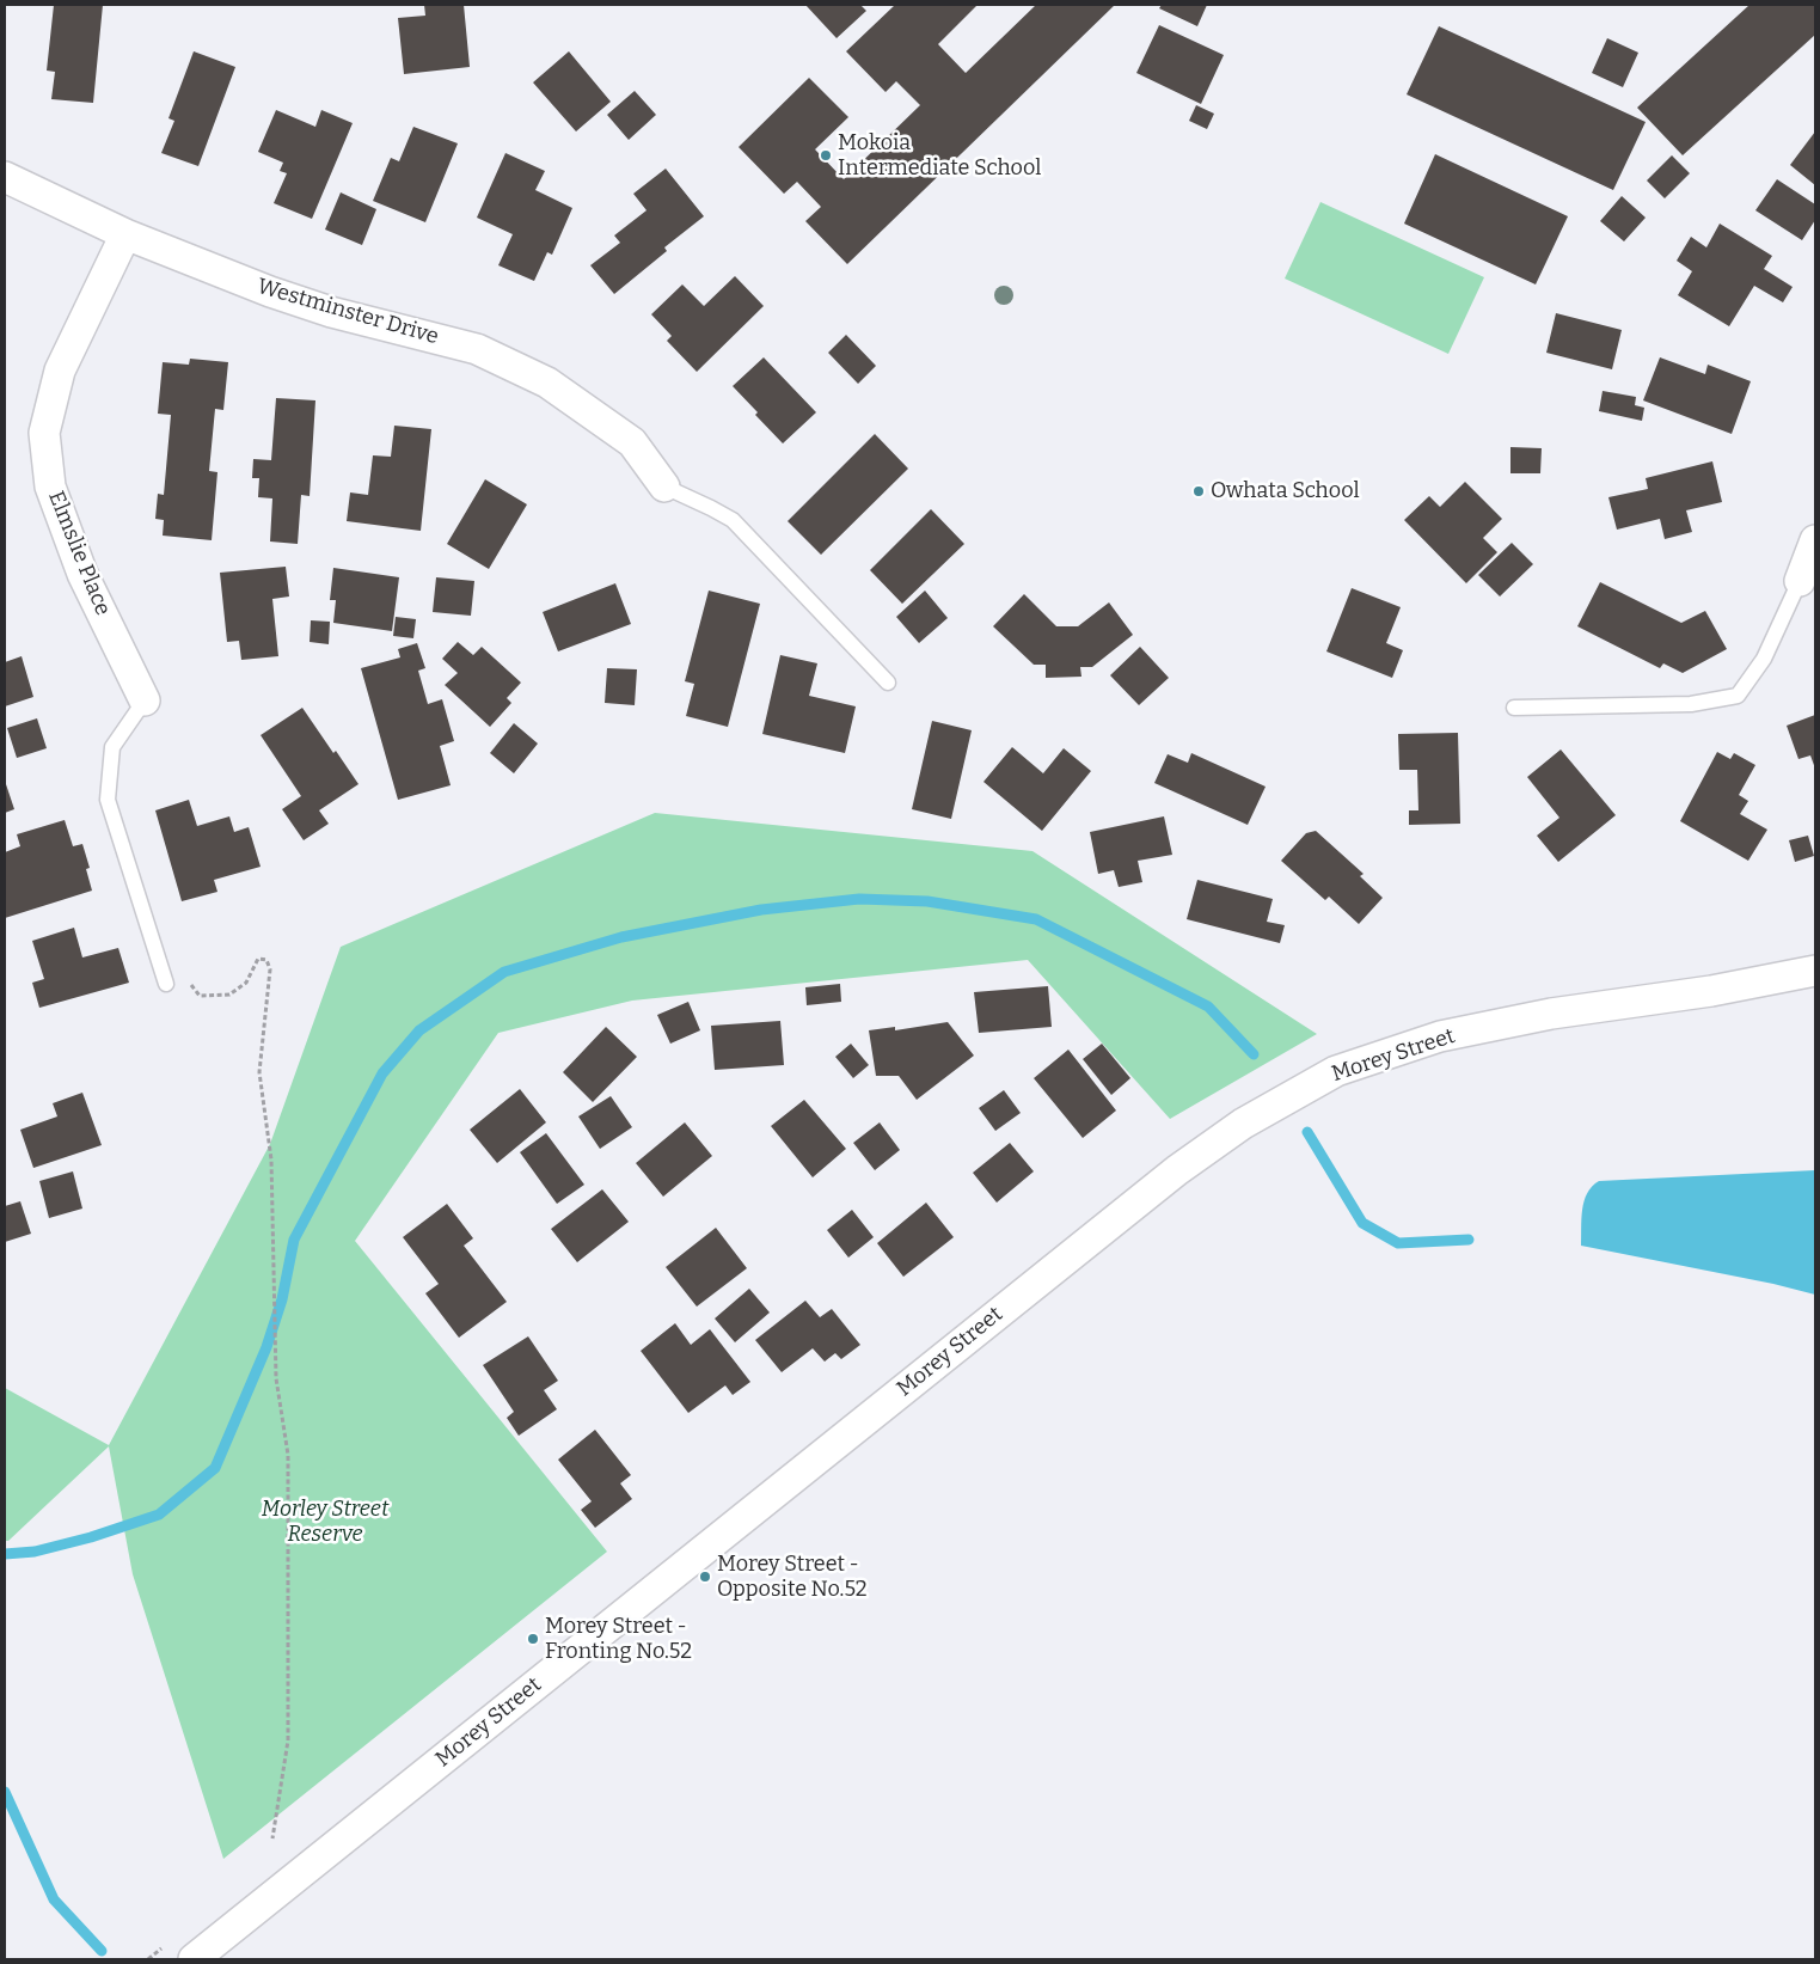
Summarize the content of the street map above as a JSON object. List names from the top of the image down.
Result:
{
  "streets": {
    "street": ["Westminster Drive", "Elmslie Place", "Morey Street"]
  },
  "crossings": [
    ["Westminster Drive", "Elmslie Place"]
  ],
  "parks": ["Morley Street Reserve"],
  "places": [
    "Mokoia Intermediate School",
    "Owhata School",
    "Morey Street - Opposite No.52",
    "Morey Street - Fronting No.52"
  ]
}
